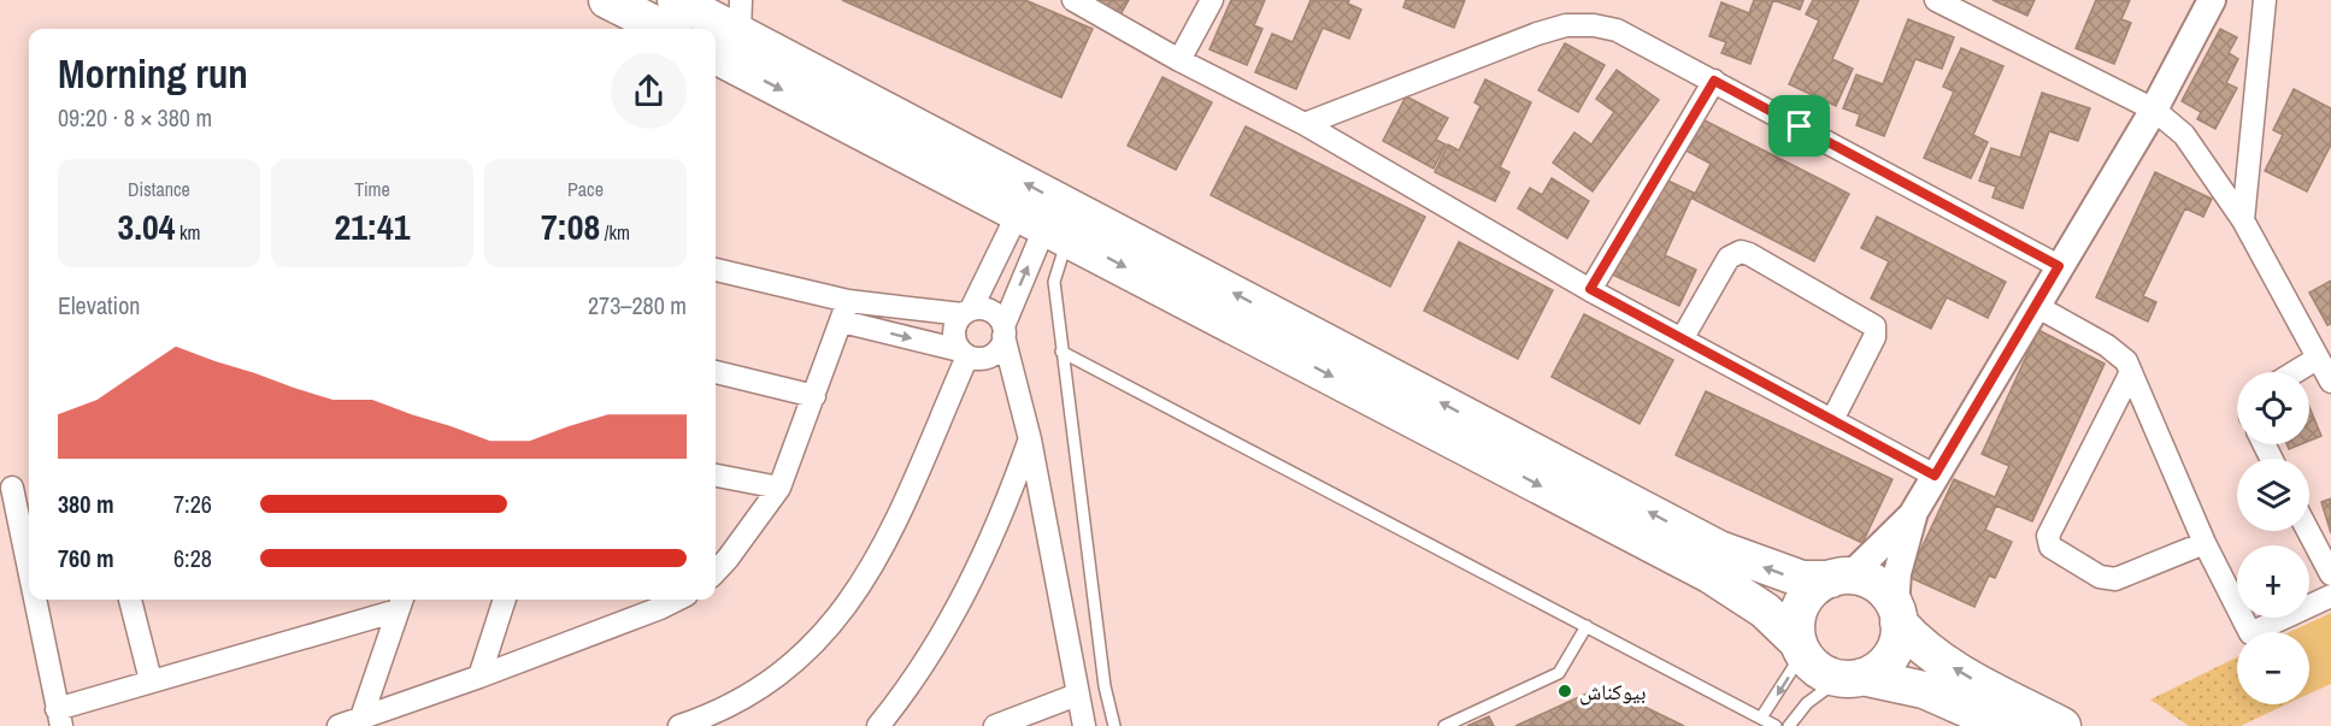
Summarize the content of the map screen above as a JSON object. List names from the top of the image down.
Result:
{
  "places": ["بيوكناش"],
  "page": {
    "heading": ["Morning run", "09:20 · 8 × 380 m"],
    "stats": [
      ["Distance", "3.04 km"],
      ["Time", "21:41"],
      ["Pace", "7:08 /km"]
    ],
    "chart": ["Elevation", "273–280 m"],
    "map_buttons": ["+", "−"],
    "list": [
      {
        "name": "380 m",
        "note": "7:26"
      },
      {
        "name": "760 m",
        "note": "6:28"
      }
    ]
  }
}
